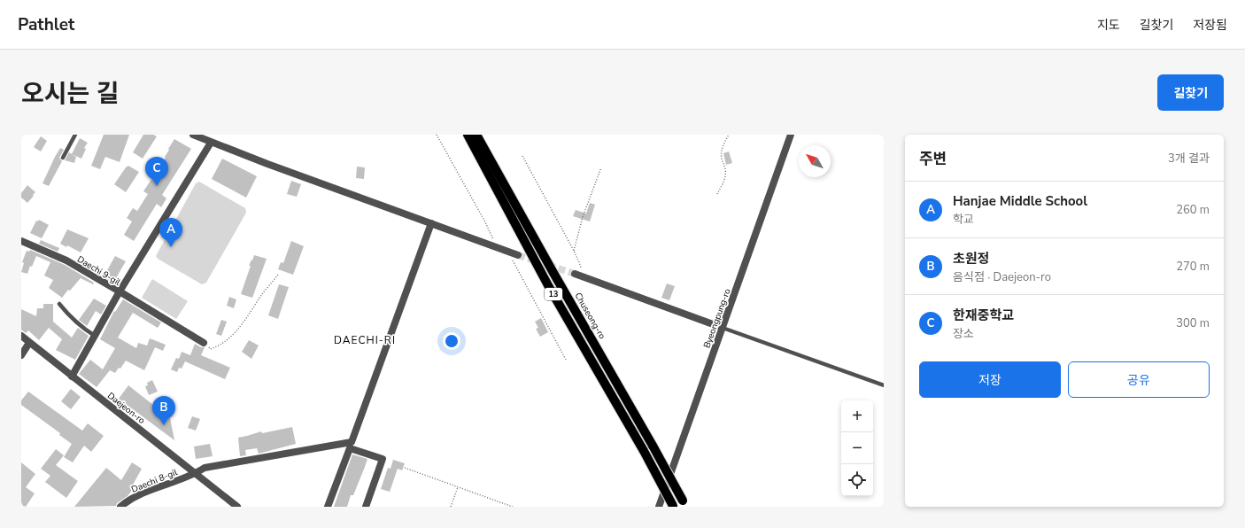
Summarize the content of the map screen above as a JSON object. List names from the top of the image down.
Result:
{
  "streets": {
    "main road": ["13", "Chuseong-ro"],
    "street": [
      "Daechi 9-gil",
      "Byeongpung-ro",
      "Daejeon-ro",
      "Daechi 8-gil"
    ]
  },
  "crossings": [
    ["Daechi 9-gil", "Daejeon-ro"],
    ["Daejeon-ro", "Daechi 8-gil"]
  ],
  "districts": ["DAECHI-RI"],
  "north": "top left",
  "page": {
    "header": "Pathlet",
    "nav": ["지도", "길찾기", "저장됨"],
    "title": "오시는 길",
    "buttons": [
      "길찾기",
      ["저장", "공유"]
    ],
    "heading": ["주변", "3개 결과"],
    "pins": ["C", "A", "B"],
    "list": [
      {
        "mark": "A",
        "name": "Hanjae Middle School",
        "note": "학교",
        "value": "260 m"
      },
      {
        "mark": "B",
        "name": "초원정",
        "note": "음식점 · Daejeon-ro",
        "value": "270 m"
      },
      {
        "mark": "C",
        "name": "한재중학교",
        "note": "장소",
        "value": "300 m"
      }
    ],
    "map_buttons": ["+", "−"]
  }
}
